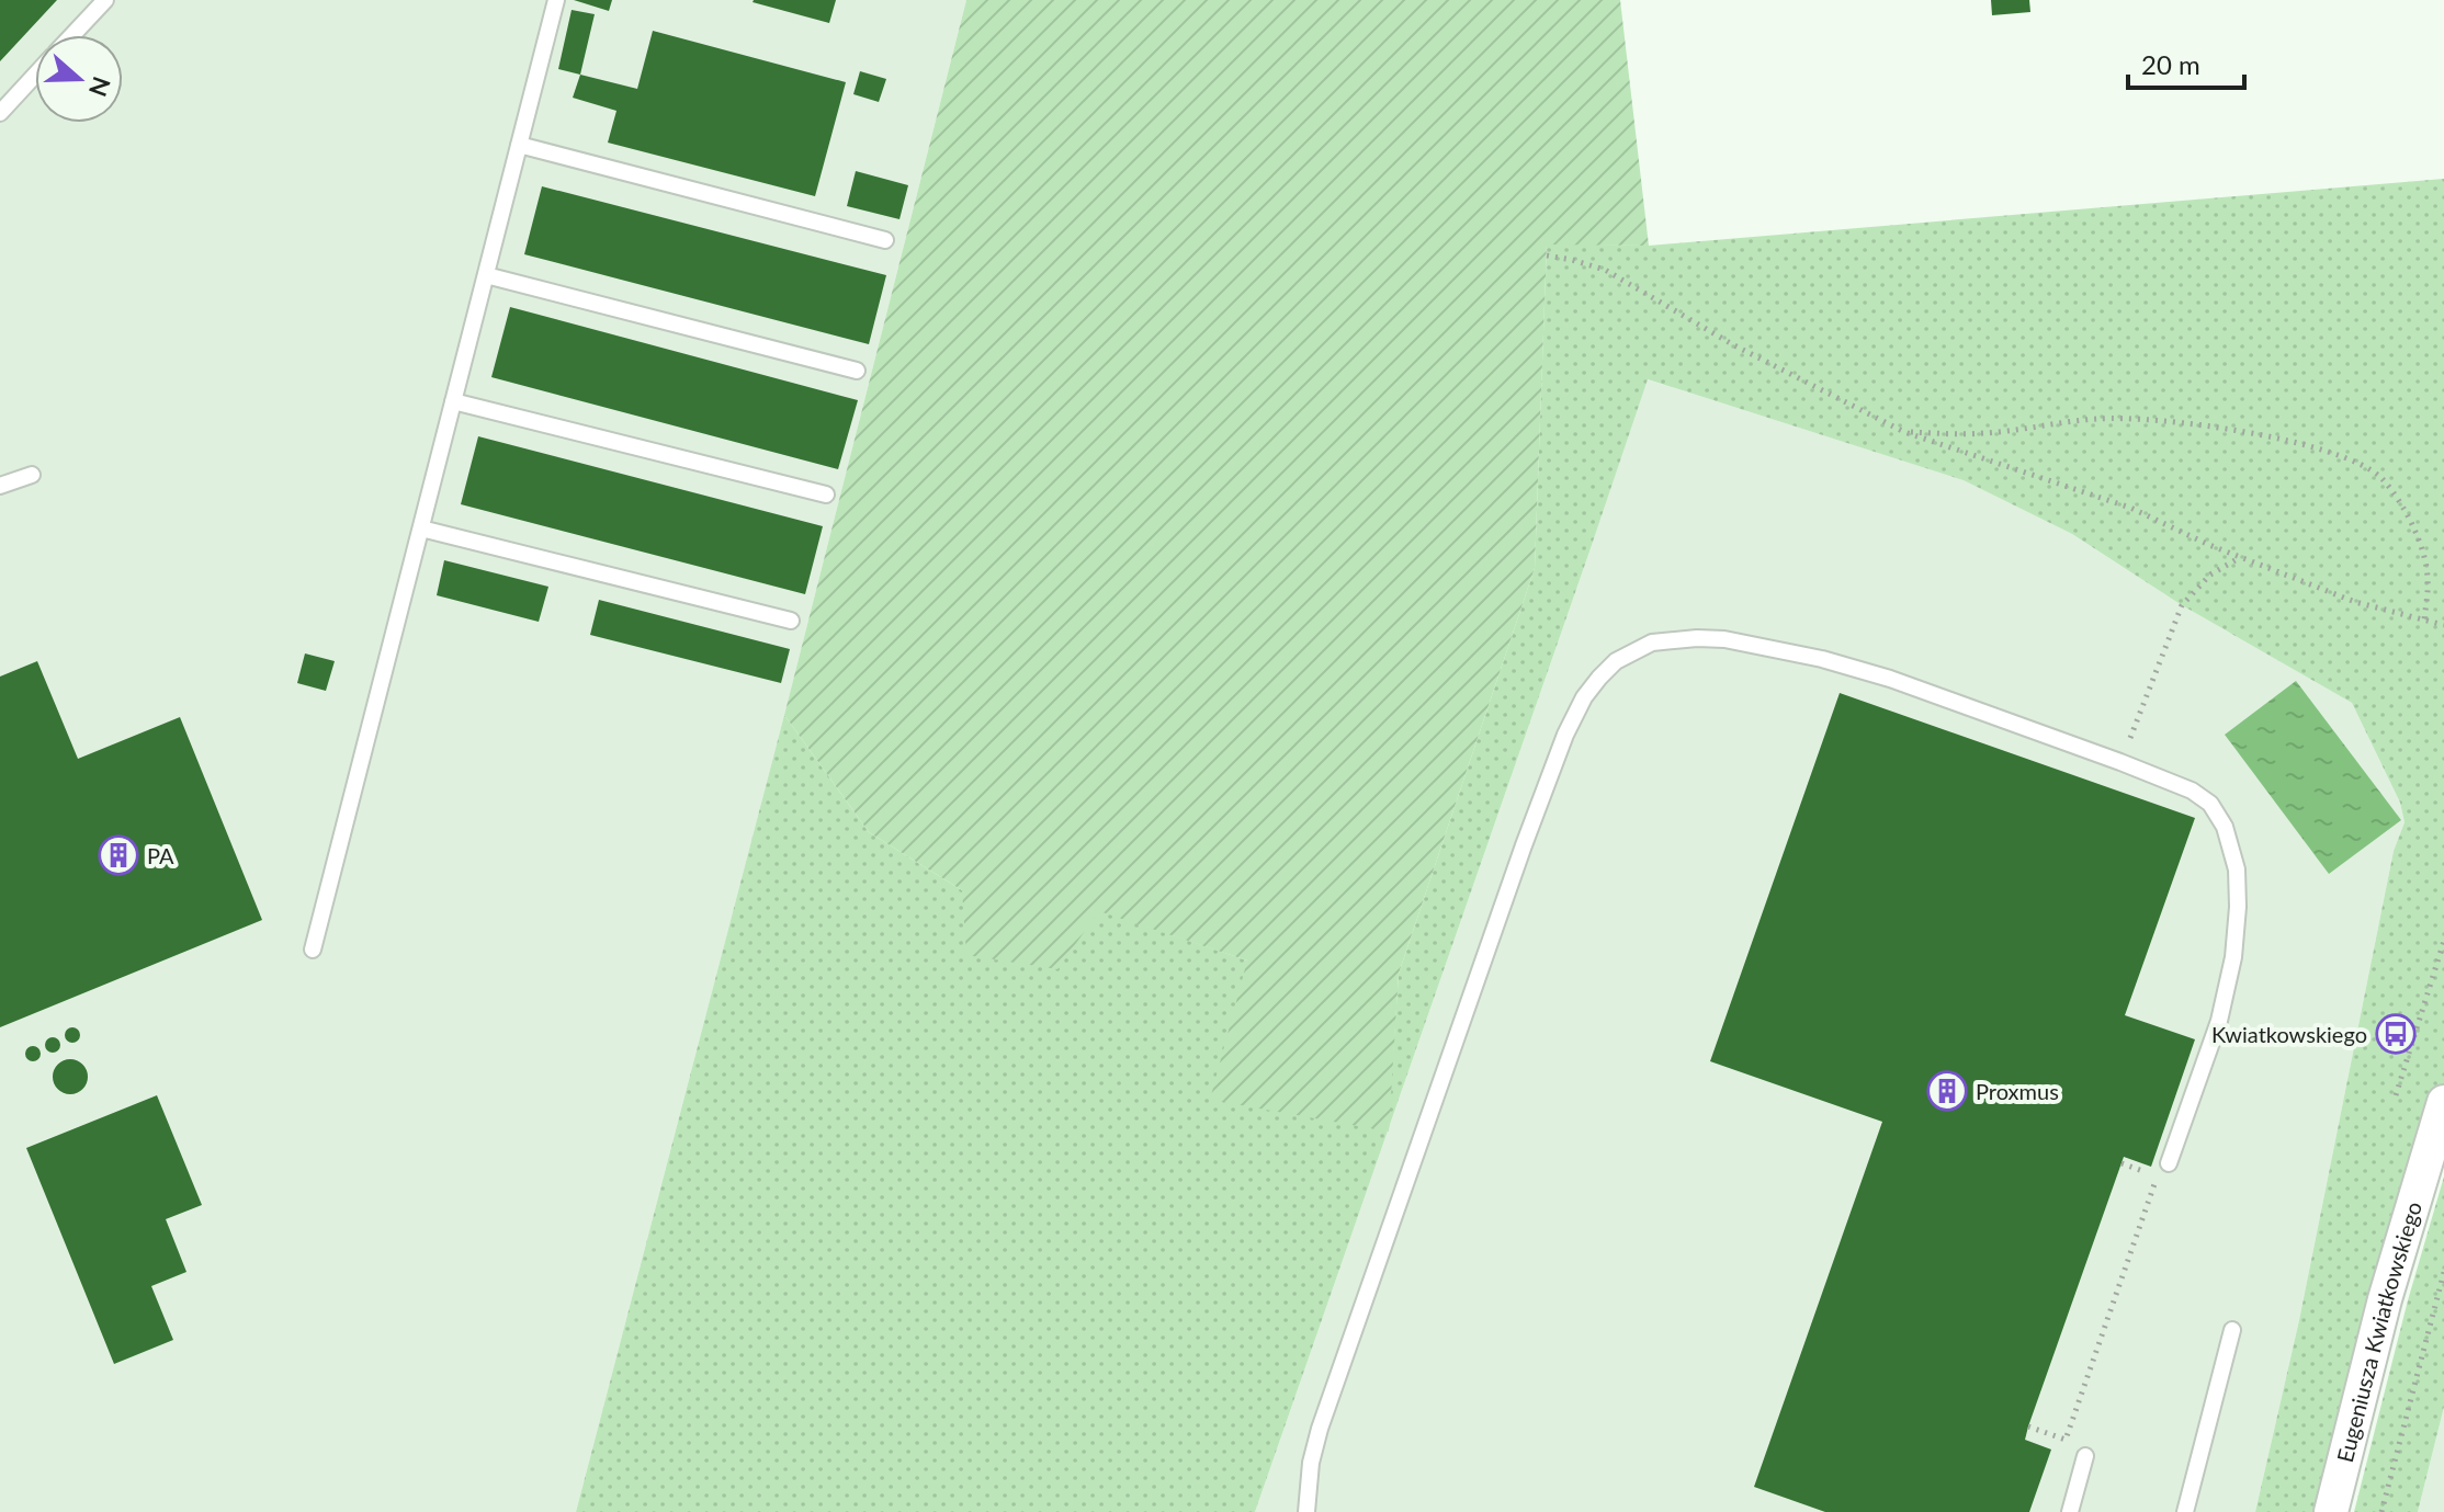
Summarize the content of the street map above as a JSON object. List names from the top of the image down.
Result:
{
  "streets": {
    "street": ["Eugeniusza Kwiatkowskiego"]
  },
  "places": {
    "building": ["PA", "Proxmus"],
    "bus stop": ["Kwiatkowskiego"]
  },
  "scale_bar": "20 m",
  "north": "right"
}
